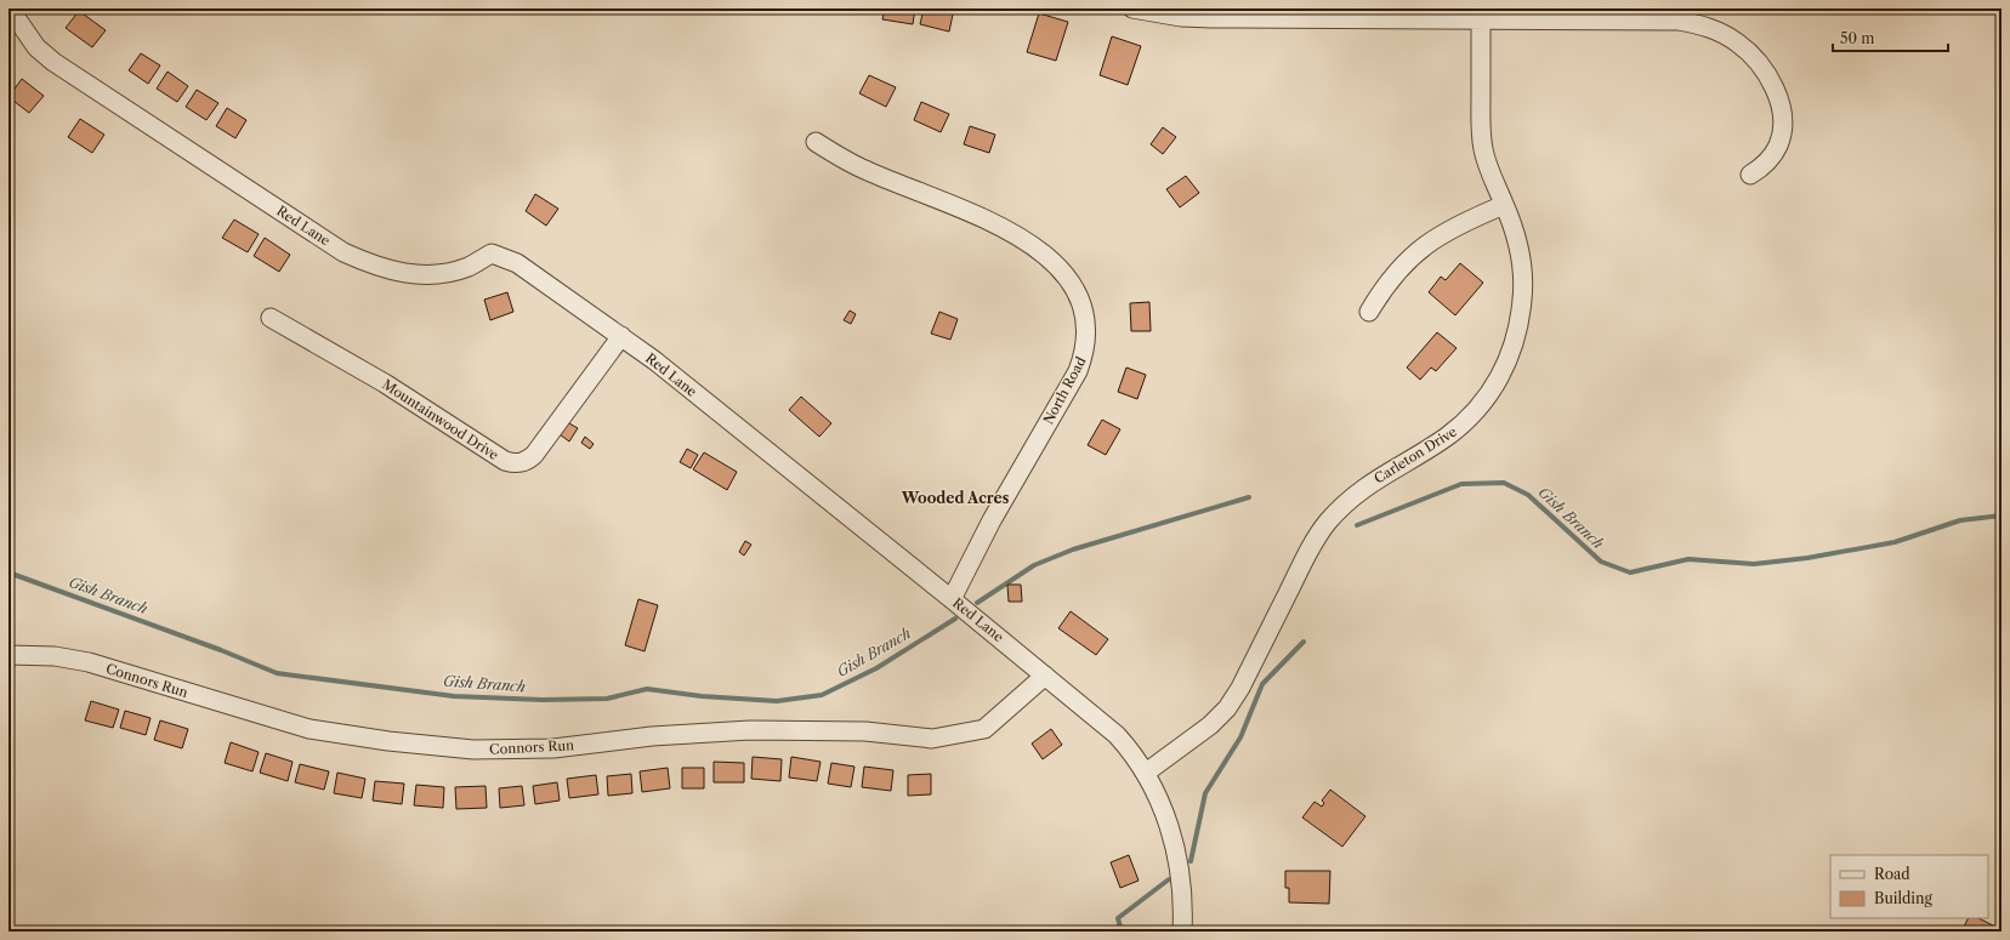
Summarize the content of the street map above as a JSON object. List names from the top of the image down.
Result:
{
  "streets": {
    "street": [
      "Red Lane",
      "North Road",
      "Mountainwood Drive",
      "Carleton Drive",
      "Connors Run"
    ]
  },
  "crossings": [
    ["Red Lane", "North Road"],
    ["Red Lane", "Mountainwood Drive"],
    ["Red Lane", "Carleton Drive"],
    ["Red Lane", "Connors Run"]
  ],
  "districts": ["Wooded Acres"],
  "water": ["Gish Branch"],
  "legend": ["Road", "Building"],
  "scale_bar": "50 m"
}
